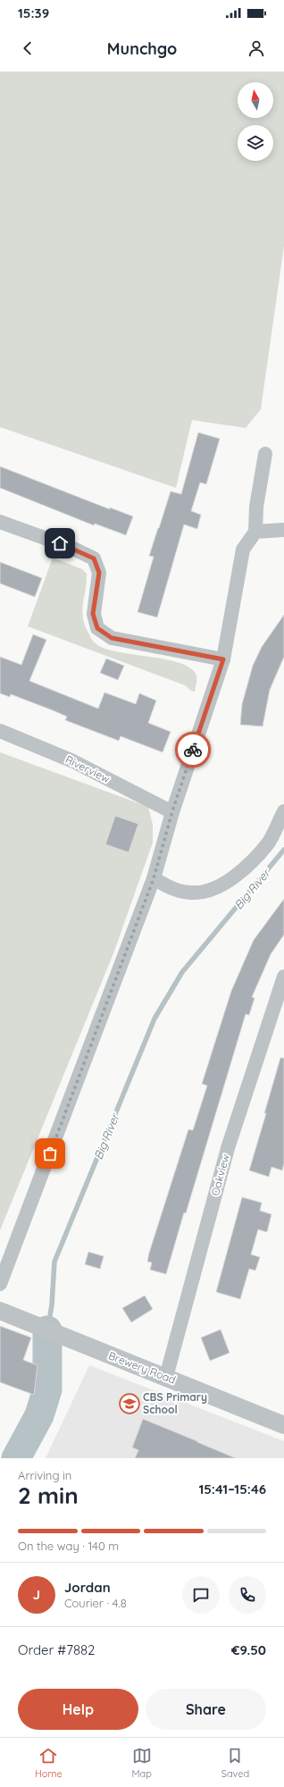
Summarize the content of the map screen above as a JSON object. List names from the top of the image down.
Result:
{
  "streets": {
    "street": ["Riverview", "Oakview", "Brewery Road"]
  },
  "crossings": [
    ["Oakview", "Brewery Road"]
  ],
  "water": ["Big River"],
  "places": {
    "school or university": ["CBS Primary School"]
  },
  "north": "top",
  "page": {
    "status": "15:39",
    "header": "Munchgo",
    "heading": ["2 min", "Arriving in", "15:41–15:46"],
    "panel": [
      "Jordan",
      "Courier · 4.8",
      "Order #7882",
      "€9.50"
    ],
    "bar": "On the way · 140 m",
    "round": "J",
    "buttons": ["Help", "Share"],
    "tabs": ["Home", "Map", "Saved"]
  }
}
